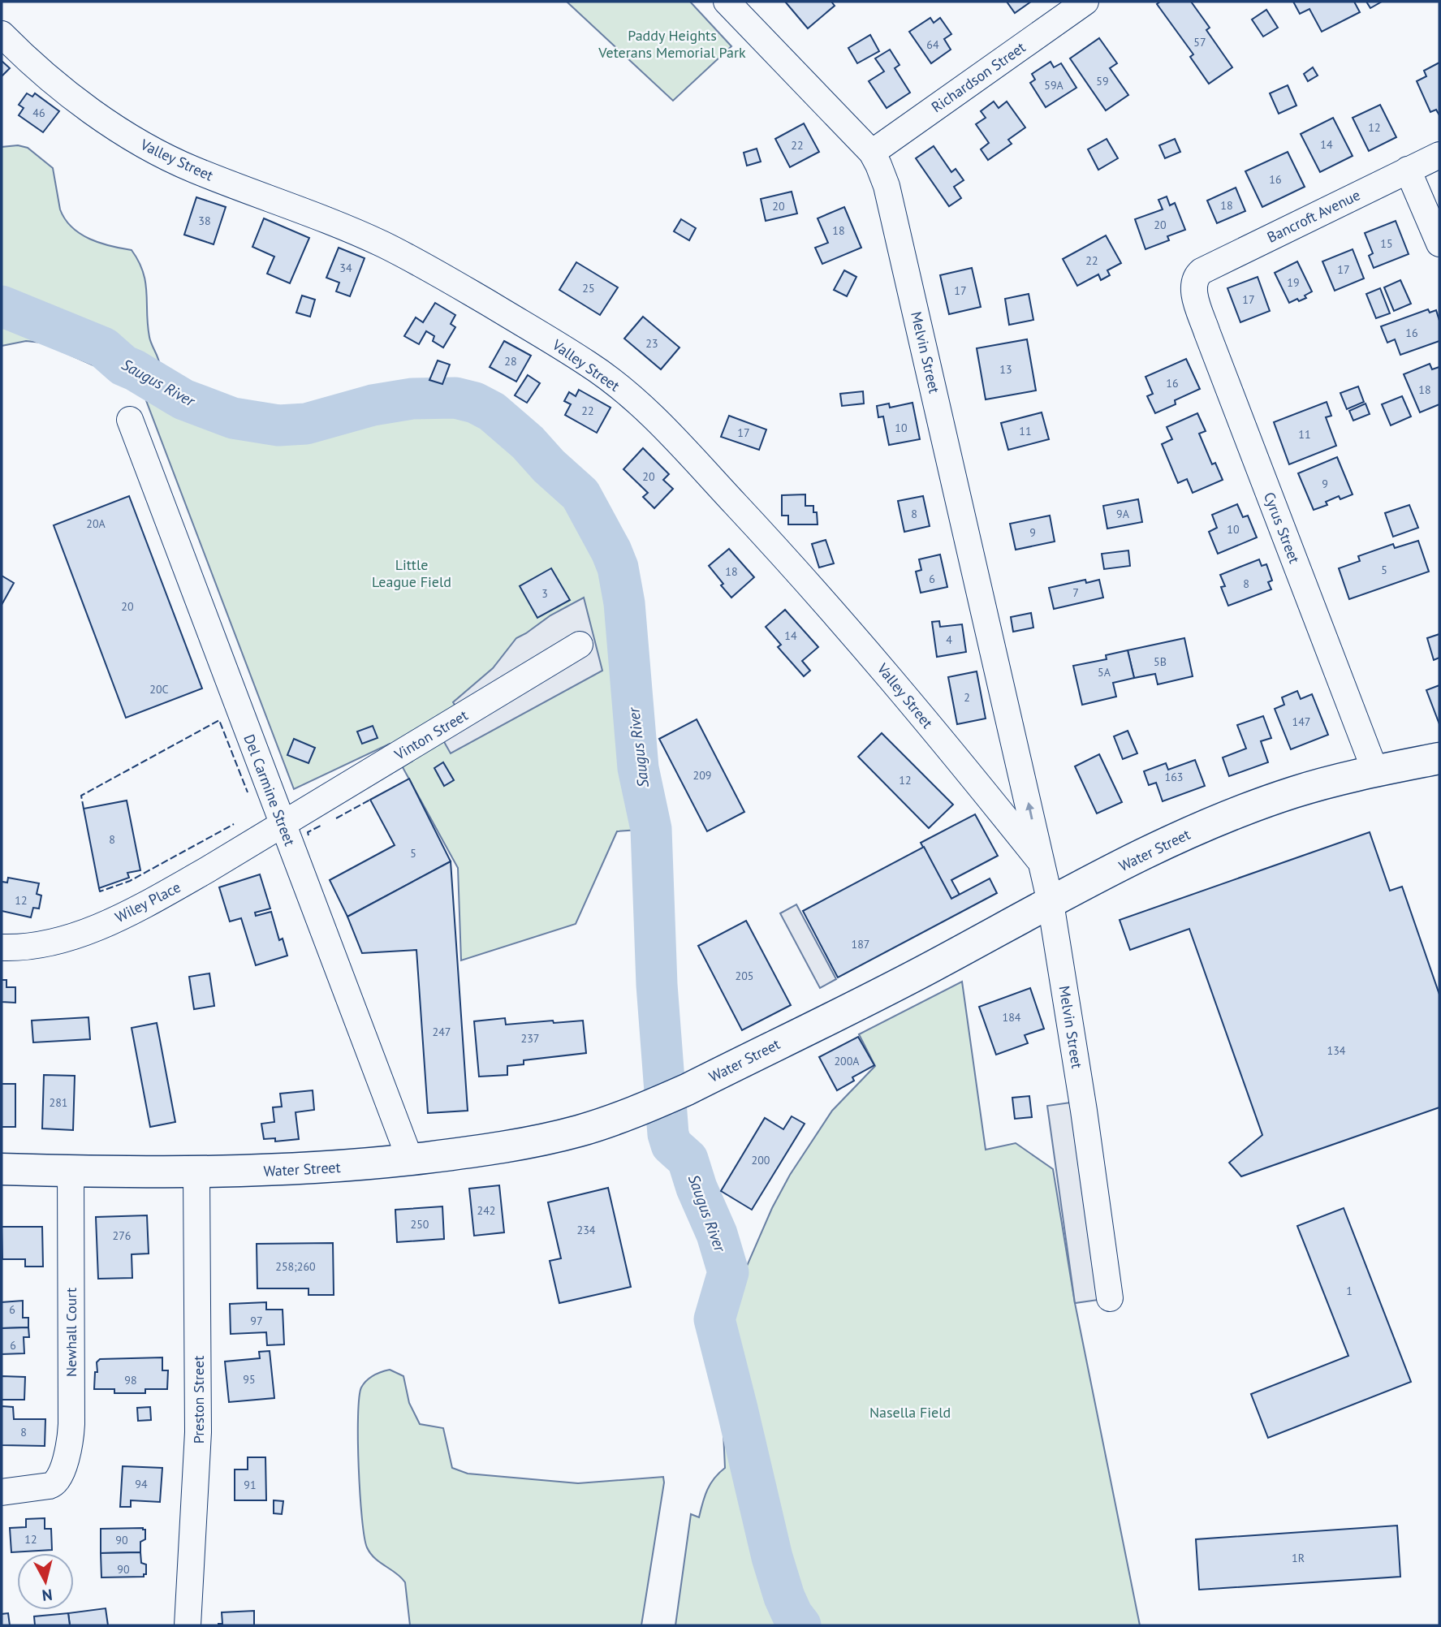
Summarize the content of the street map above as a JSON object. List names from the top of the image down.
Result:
{
  "streets": {
    "main road": ["Water Street"],
    "street": [
      "Richardson Street",
      "Valley Street",
      "Bancroft Avenue",
      "Melvin Street",
      "Cyrus Street",
      "Vinton Street",
      "Del Carmine Street",
      "Wiley Place",
      "Newhall Court",
      "Preston Street"
    ]
  },
  "crossings": [
    ["Richardson Street", "Melvin Street"],
    ["Valley Street", "Melvin Street"],
    ["Bancroft Avenue", "Cyrus Street"],
    ["Melvin Street", "Water Street"],
    ["Cyrus Street", "Water Street"],
    ["Vinton Street", "Del Carmine Street"],
    ["Vinton Street", "Wiley Place"],
    ["Del Carmine Street", "Water Street"],
    ["Del Carmine Street", "Wiley Place"],
    ["Water Street", "Newhall Court"],
    ["Water Street", "Preston Street"]
  ],
  "water": ["Saugus River"],
  "parks": ["Paddy Heights Veterans Memorial Park", "Little League Field", "Nasella Field"],
  "house_numbers": [
    "57",
    "64",
    "59",
    "59A",
    "46",
    "12",
    "14",
    "22",
    "16",
    "18",
    "20",
    "38",
    "20",
    "18",
    "15",
    "22",
    "34",
    "17",
    "19",
    "25",
    "17",
    "17",
    "16",
    "23",
    "28",
    "13",
    "16",
    "18",
    "22",
    "10",
    "11",
    "17",
    "11",
    "20",
    "9",
    "8",
    "9A",
    "20A",
    "10",
    "9",
    "5",
    "18",
    "6",
    "8",
    "7",
    "3",
    "20",
    "14",
    "4",
    "5B",
    "5A",
    "20C",
    "2",
    "147",
    "209",
    "163",
    "12",
    "8",
    "5",
    "12",
    "187",
    "205",
    "184",
    "247",
    "237",
    "134",
    "200A",
    "281",
    "200",
    "242",
    "250",
    "234",
    "276",
    "258;260",
    "1",
    "6",
    "97",
    "6",
    "95",
    "98",
    "8",
    "94",
    "91",
    "12",
    "90",
    "1R",
    "90"
  ],
  "north": "bottom"
}
